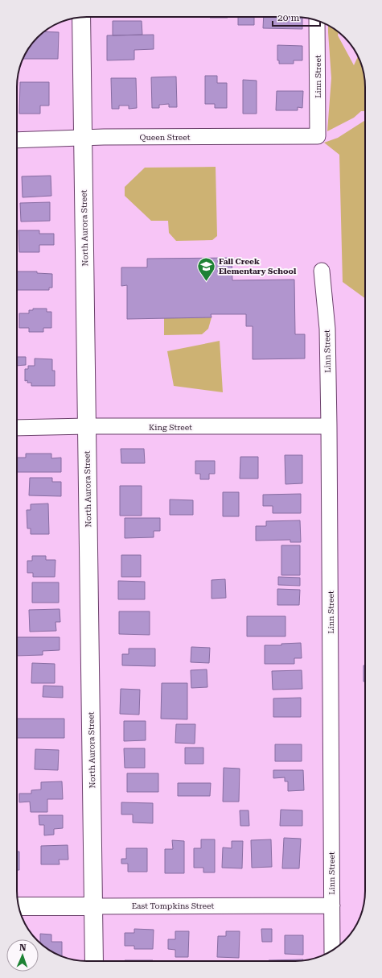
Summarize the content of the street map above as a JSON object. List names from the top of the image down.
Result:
{
  "streets": {
    "street": [
      "Linn Street",
      "Queen Street",
      "North Aurora Street",
      "King Street",
      "East Tompkins Street"
    ]
  },
  "crossings": [
    ["Linn Street", "Queen Street"],
    ["Linn Street", "King Street"],
    ["Linn Street", "East Tompkins Street"],
    ["Queen Street", "North Aurora Street"],
    ["North Aurora Street", "King Street"],
    ["North Aurora Street", "East Tompkins Street"]
  ],
  "places": {
    "school or university": ["Fall Creek Elementary School"]
  },
  "scale_bar": "20 m",
  "north": "top"
}
